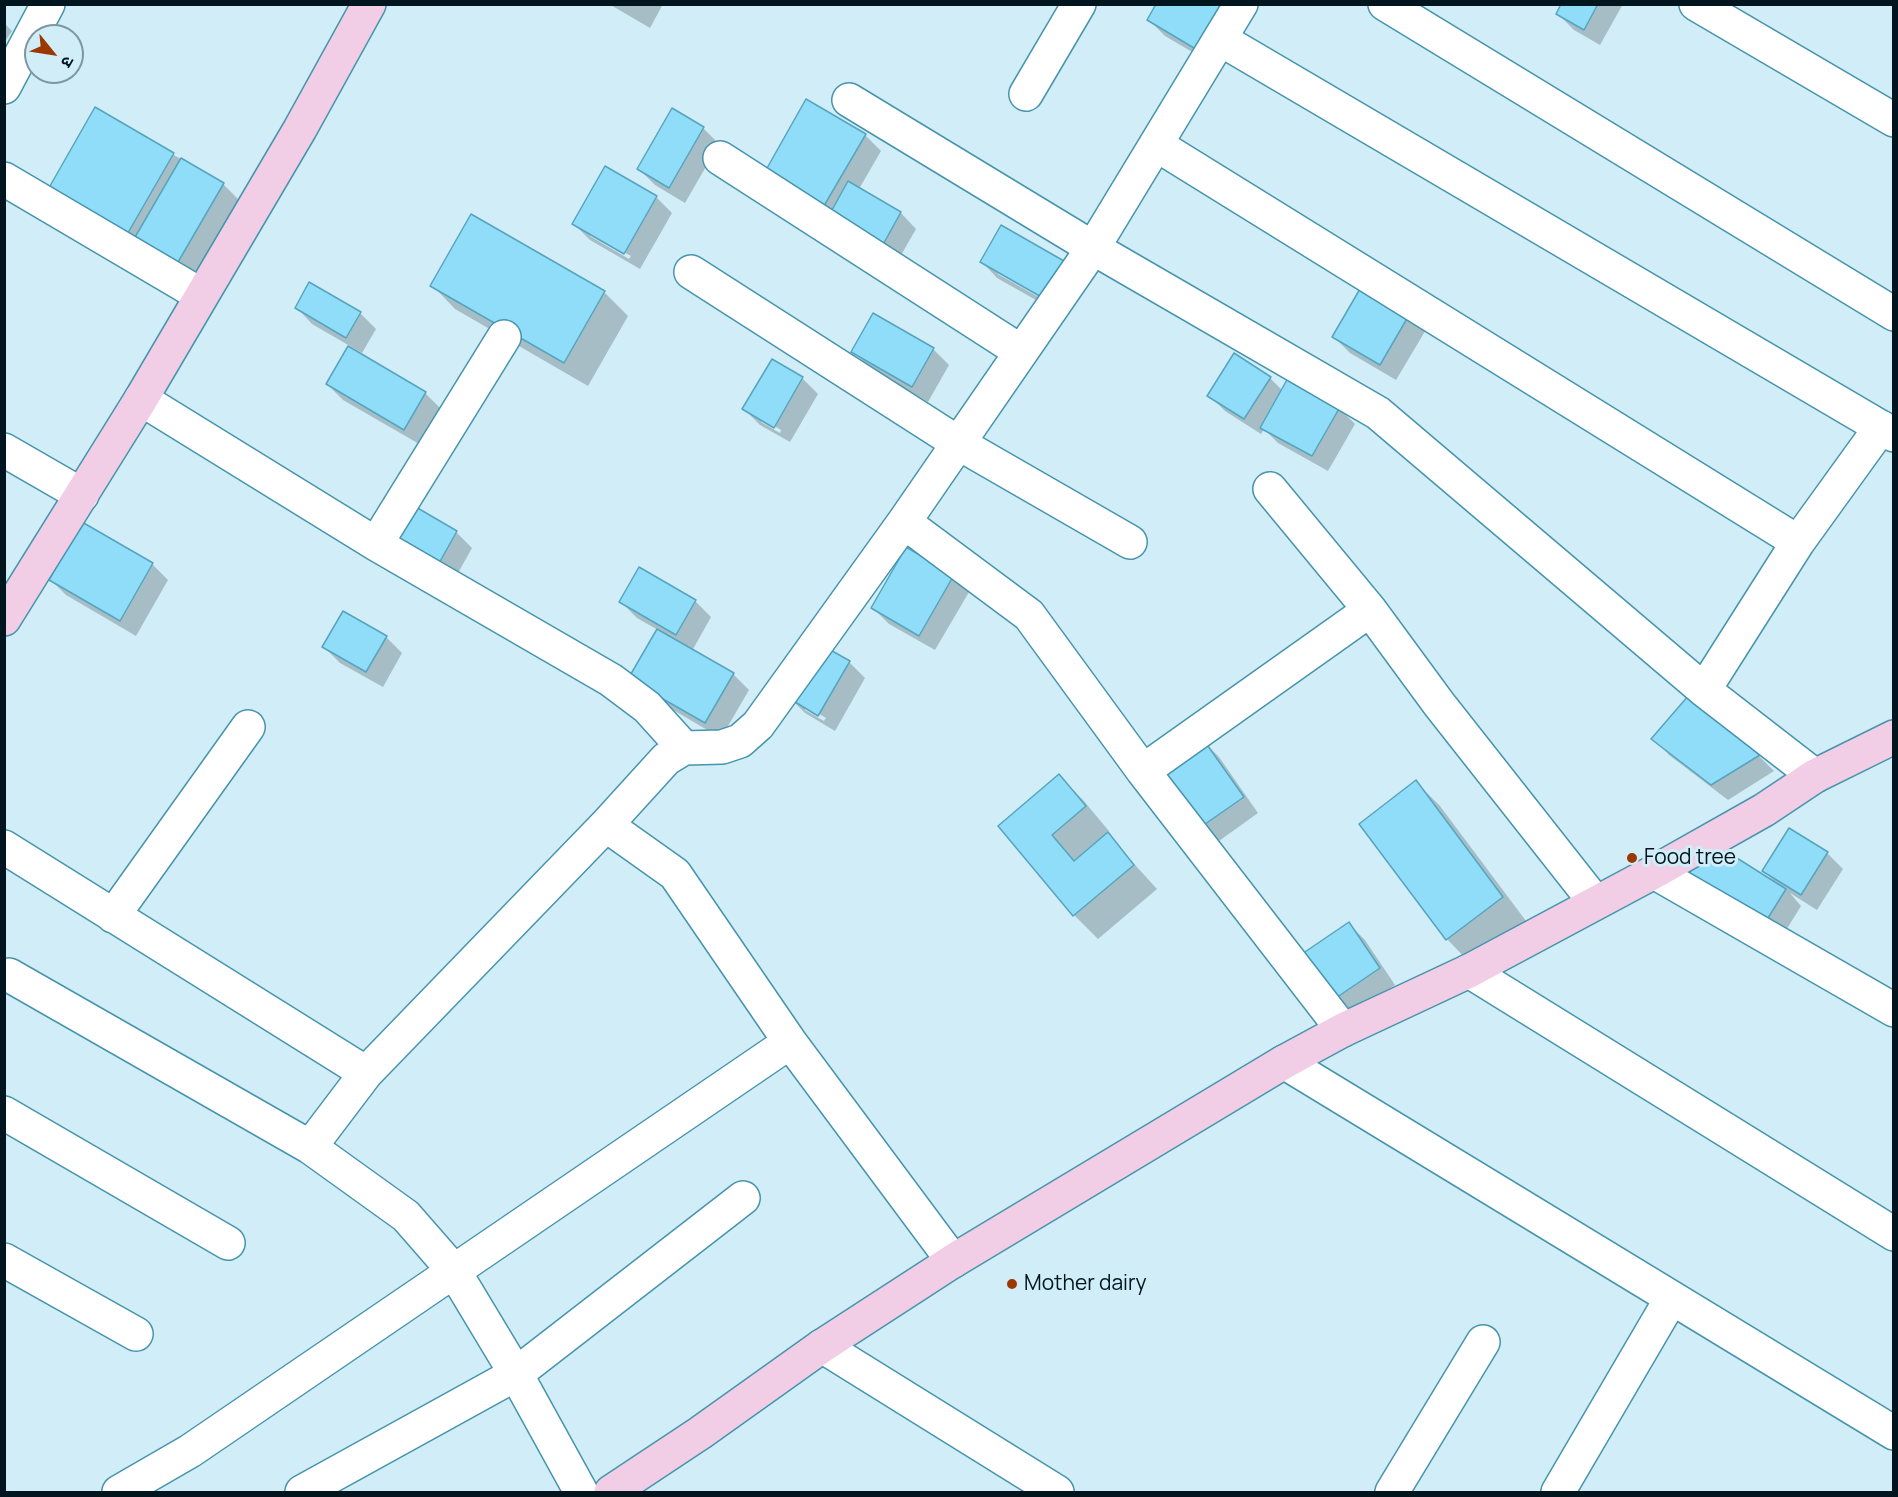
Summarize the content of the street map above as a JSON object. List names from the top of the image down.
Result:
{
  "places": ["Food tree", "Mother dairy"],
  "north": "bottom right"
}
